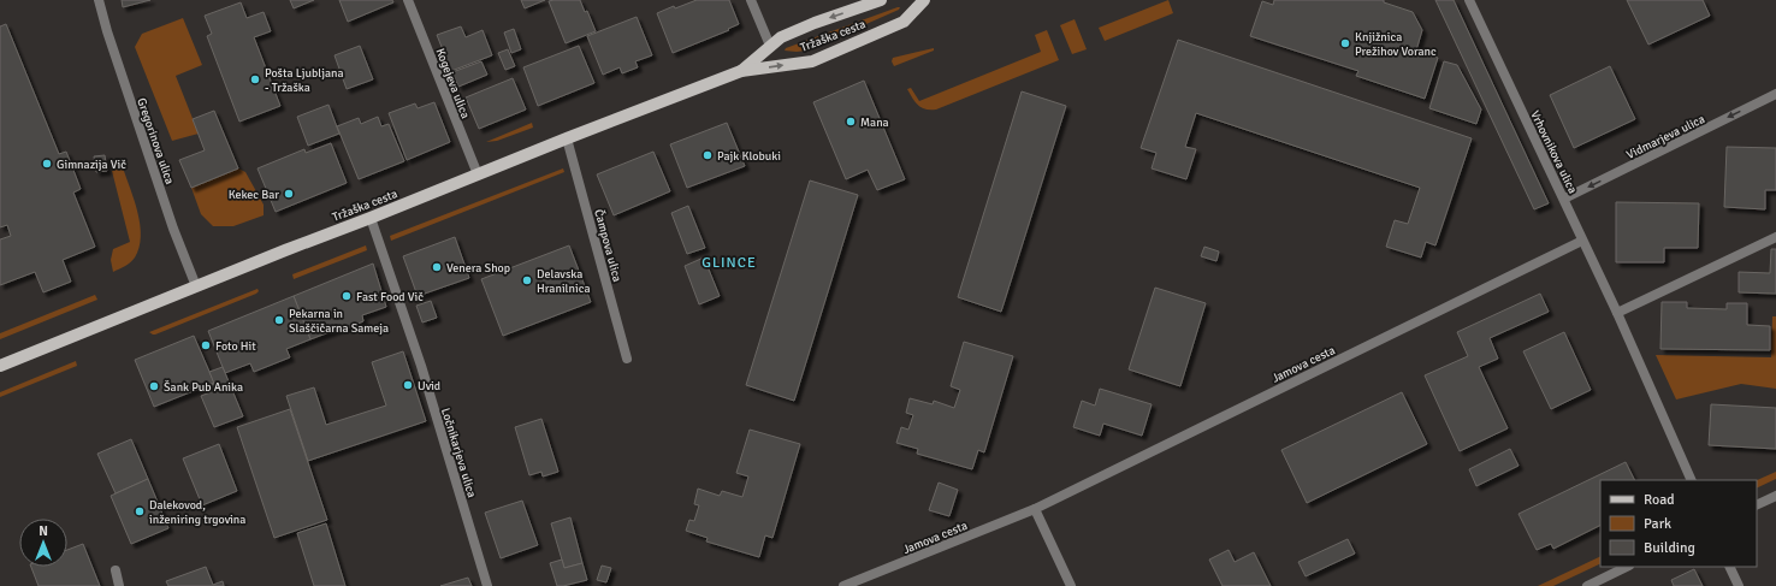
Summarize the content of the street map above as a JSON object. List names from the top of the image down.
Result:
{
  "streets": {
    "main road": ["Tržaška cesta"],
    "street": [
      "Kogejeva ulica",
      "Vidmarjeva ulica",
      "Gregorinova ulica",
      "Vrhovnikova ulica",
      "Čampova ulica",
      "Jamova cesta",
      "Ločnikarjeva ulica"
    ]
  },
  "crossings": [
    ["Tržaška cesta", "Kogejeva ulica"],
    ["Tržaška cesta", "Gregorinova ulica"],
    ["Tržaška cesta", "Čampova ulica"],
    ["Tržaška cesta", "Ločnikarjeva ulica"],
    ["Vidmarjeva ulica", "Vrhovnikova ulica"],
    ["Vrhovnikova ulica", "Jamova cesta"]
  ],
  "one_way": ["Vidmarjeva ulica"],
  "districts": ["GLINCE"],
  "places": [
    "Knjižnica Prežihov Voranc",
    "Pošta Ljubljana - Tržaška",
    "Mana",
    "Pajk Klobuki",
    "Gimnazija Vič",
    "Kekec Bar",
    "Venera Shop",
    "Delavska Hranilnica",
    "Fast Food Vič",
    "Pekarna in Slaščičarna Sameja",
    "Foto Hit",
    "Uvid",
    "Šank Pub Anika",
    "Dalekovod, inženiring trgovina"
  ],
  "legend": ["Road", "Park", "Building"],
  "north": "top"
}
